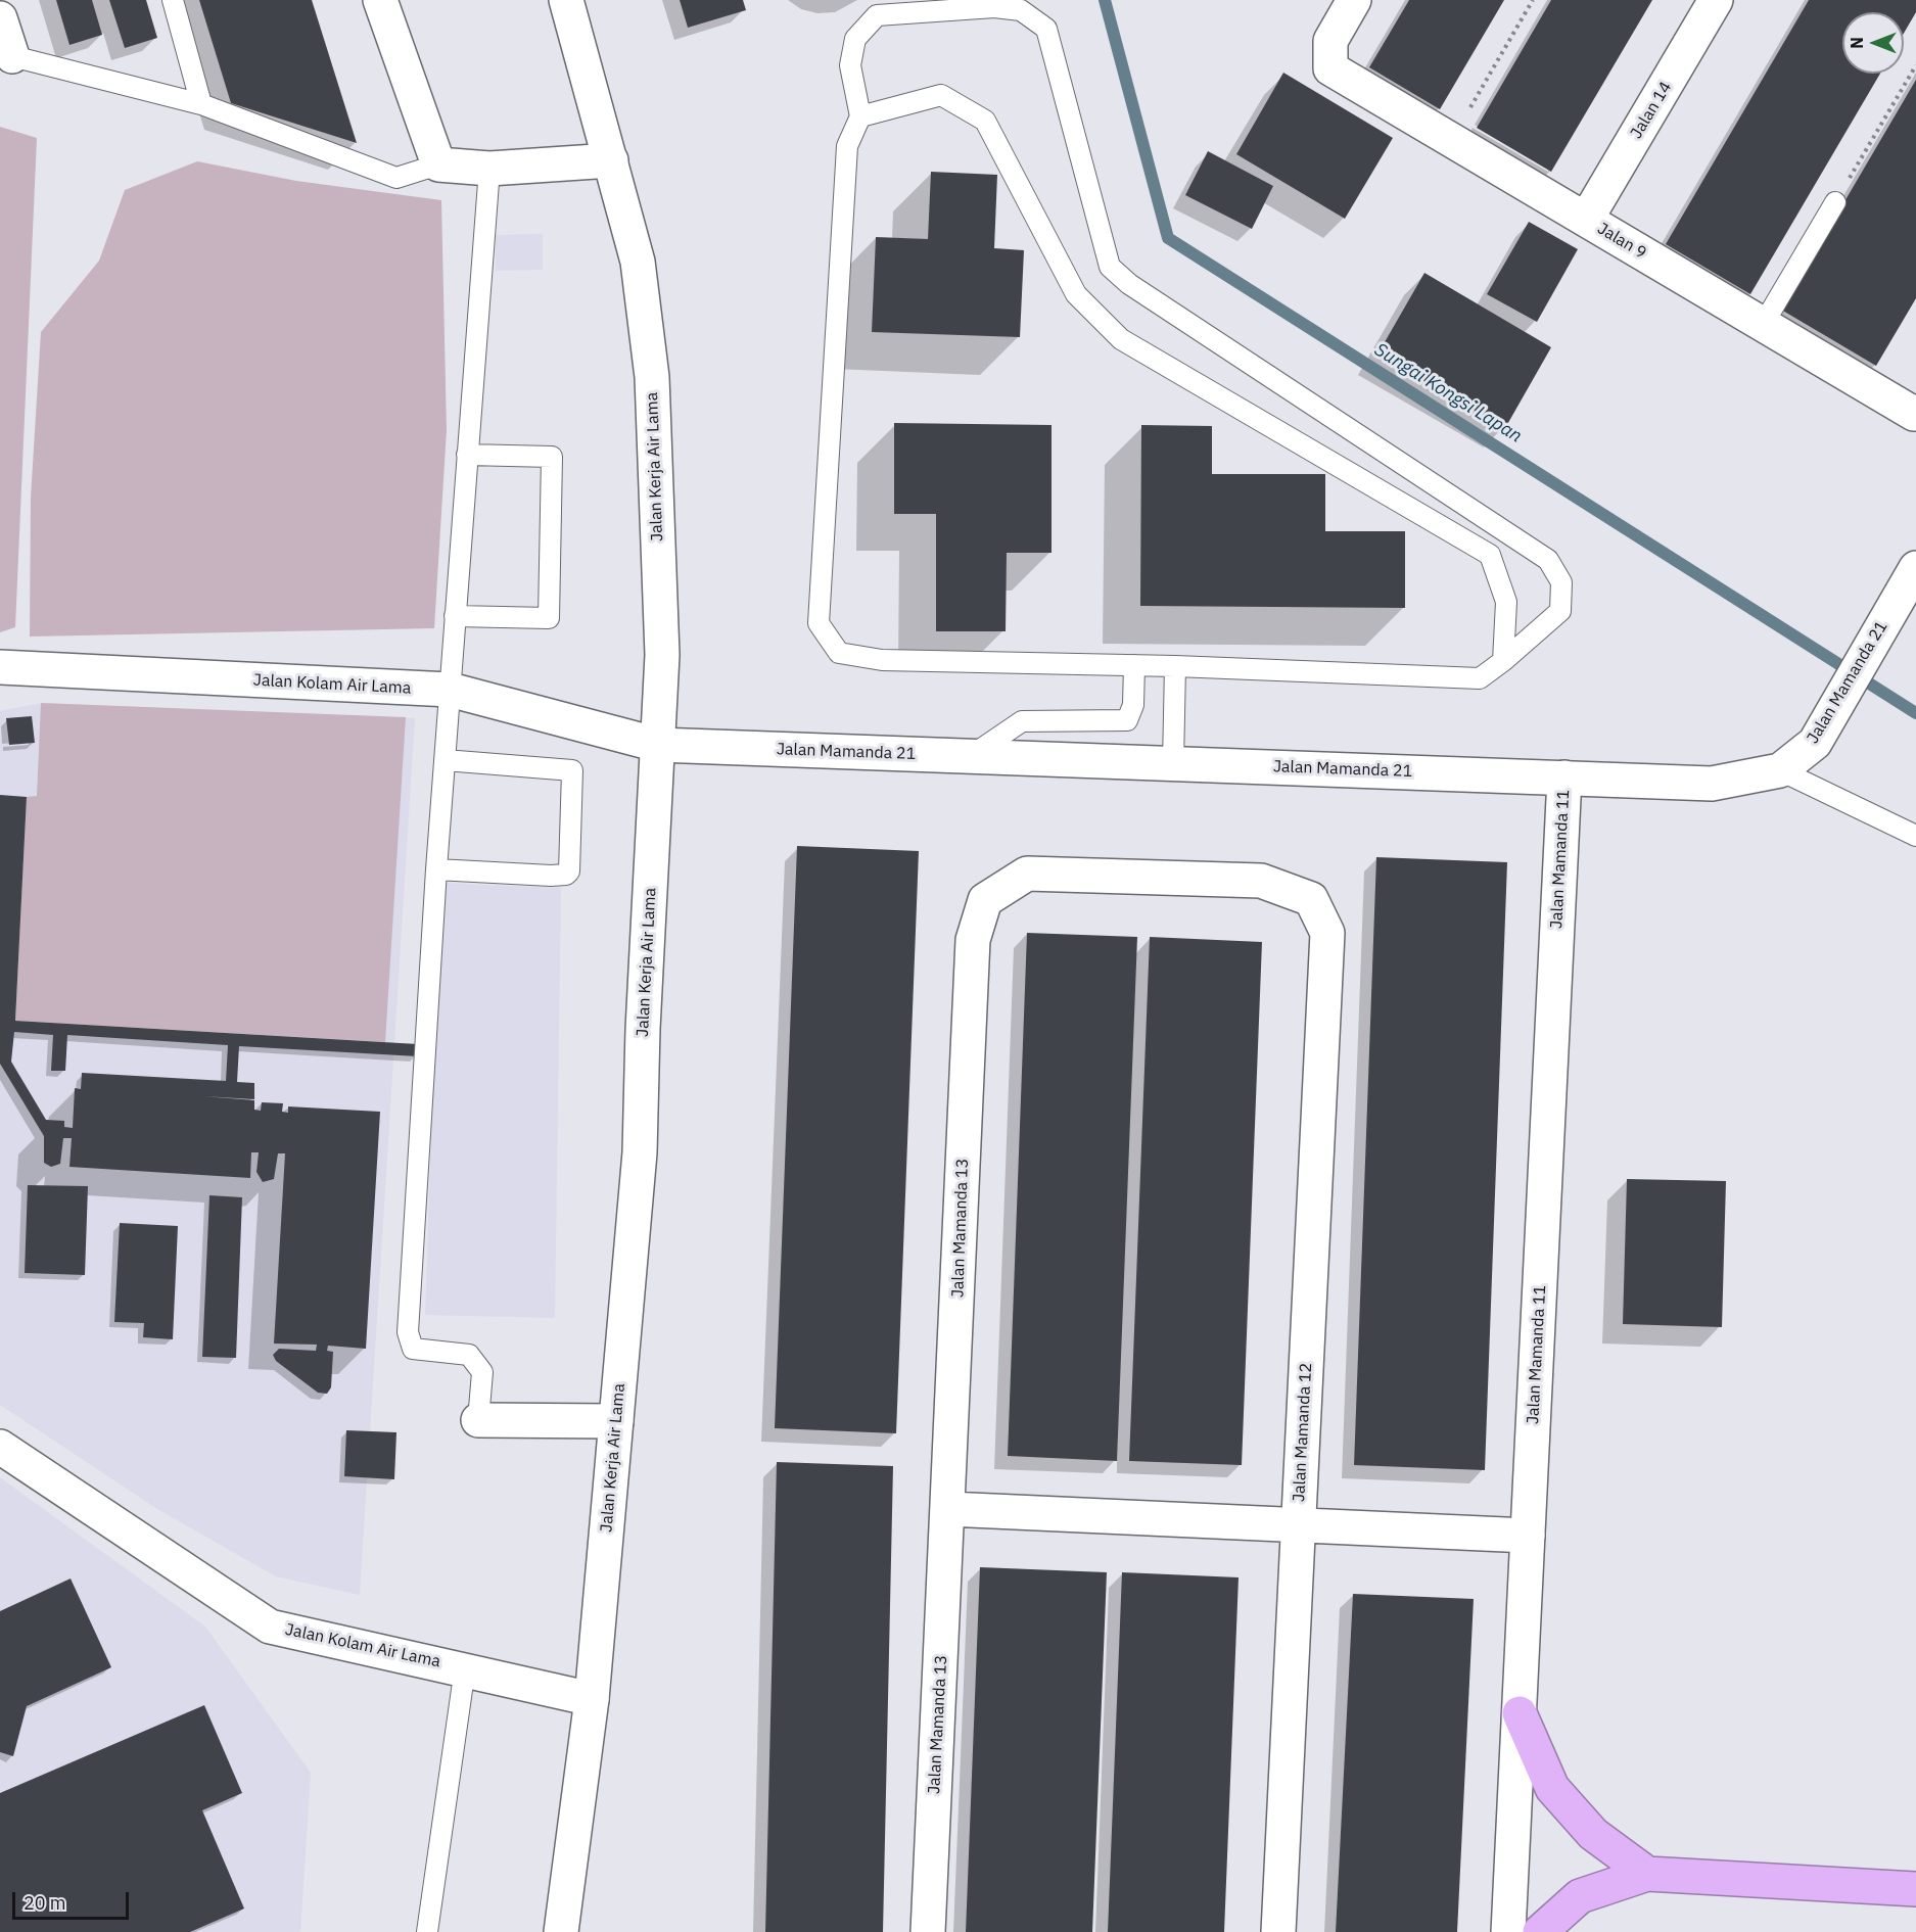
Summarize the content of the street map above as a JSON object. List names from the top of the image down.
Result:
{
  "streets": {
    "street": [
      "Jalan 14",
      "Jalan 9",
      "Jalan Kerja Air Lama",
      "Jalan Mamanda 21",
      "Jalan Kolam Air Lama",
      "Jalan Mamanda 11",
      "Jalan Mamanda 13",
      "Jalan Mamanda 12"
    ]
  },
  "crossings": [
    ["Jalan 14", "Jalan 9"],
    ["Jalan Kerja Air Lama", "Jalan Mamanda 21"],
    ["Jalan Kerja Air Lama", "Jalan Kolam Air Lama"],
    ["Jalan Mamanda 21", "Jalan Kolam Air Lama"],
    ["Jalan Mamanda 21", "Jalan Mamanda 11"],
    ["Jalan Mamanda 13", "Jalan Mamanda 12"]
  ],
  "water": ["Sungai Kongsi Lapan"],
  "scale_bar": "20 m",
  "north": "left"
}
